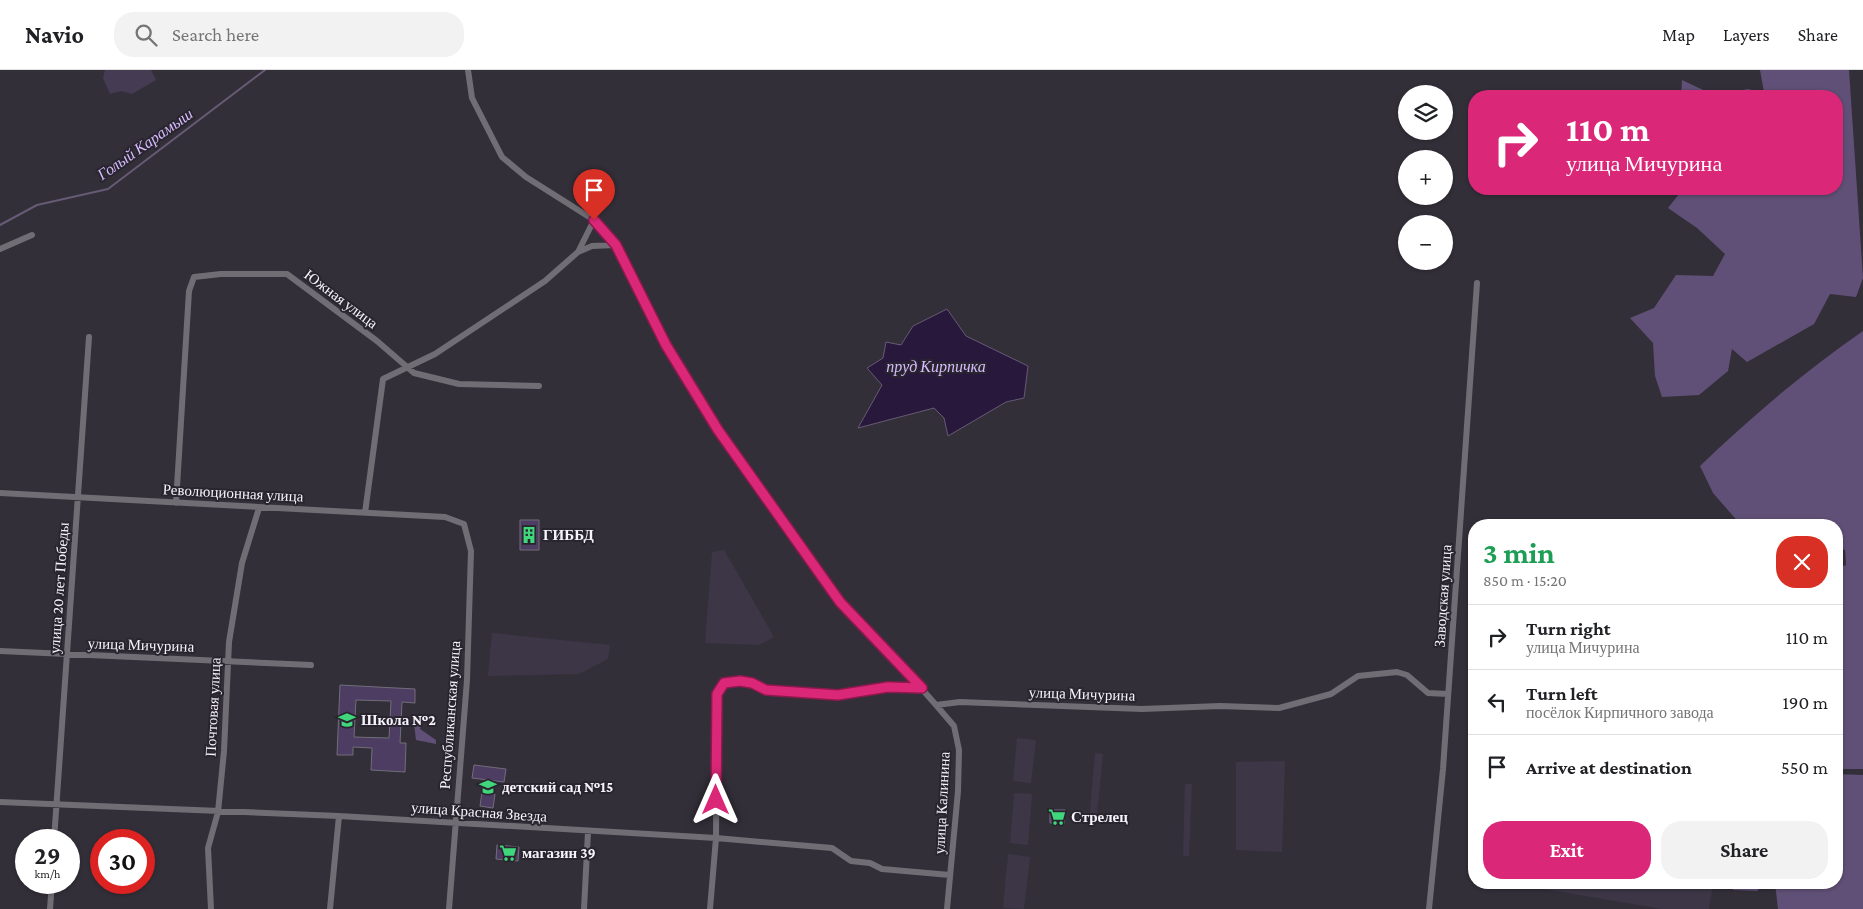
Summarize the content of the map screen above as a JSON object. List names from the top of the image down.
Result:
{
  "streets": {
    "street": [
      "Южная улица",
      "Революционная улица",
      "улица 20 лет Победы",
      "Заводская улица",
      "улица Мичурина",
      "Почтовая улица",
      "Республиканская улица",
      "улица Калинина",
      "улица Красная Звезда"
    ]
  },
  "crossings": [
    ["Южная улица", "Революционная улица"],
    ["Революционная улица", "улица 20 лет Победы"],
    ["Революционная улица", "Почтовая улица"],
    ["Революционная улица", "Республиканская улица"],
    ["улица 20 лет Победы", "улица Мичурина"],
    ["улица 20 лет Победы", "улица Красная Звезда"],
    ["Заводская улица", "улица Мичурина"],
    ["улица Мичурина", "Почтовая улица"],
    ["улица Мичурина", "улица Калинина"],
    ["Почтовая улица", "улица Красная Звезда"],
    ["Республиканская улица", "улица Красная Звезда"],
    ["улица Калинина", "улица Красная Звезда"]
  ],
  "water": ["Голый Карамыш", "пруд Кирпичка"],
  "places": {
    "building": ["ГИББД"],
    "school or university": ["Школа №2", "детский сад №15"],
    "supermarket": ["Стрелец", "магазин 39"]
  },
  "page": {
    "header": "Navio",
    "search": "Search here",
    "nav": ["Map", "Layers", "Share"],
    "map_buttons": ["+", "−"],
    "turn": ["110 m", "улица Мичурина"],
    "heading": ["3 min", "850 m · 15:20"],
    "list": [
      {
        "name": "Turn right",
        "note": "улица Мичурина",
        "value": "110 m"
      },
      {
        "name": "Turn left",
        "note": "посёлок Кирпичного завода",
        "value": "190 m"
      },
      {
        "name": "Arrive at destination",
        "value": "550 m"
      }
    ],
    "buttons": ["Exit", "Share"],
    "speed": "29 km/h",
    "limit": "30"
  }
}
